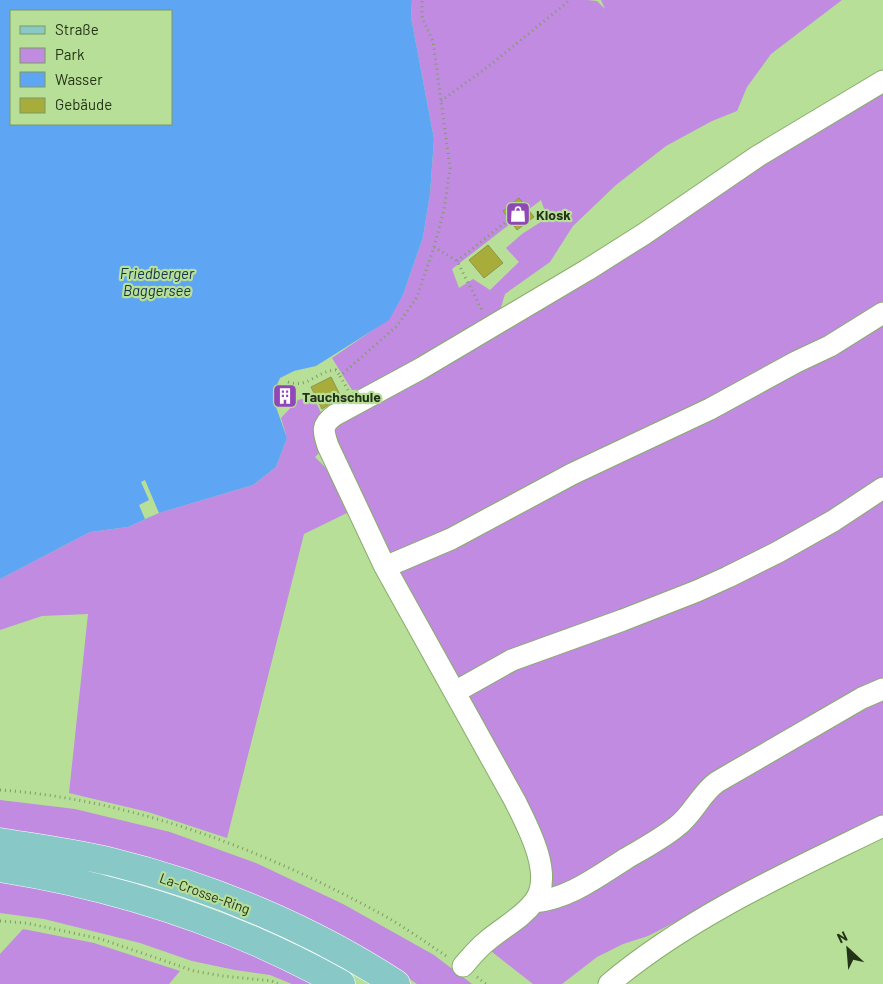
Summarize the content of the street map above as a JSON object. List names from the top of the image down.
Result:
{
  "streets": {
    "main road": ["La-Crosse-Ring"]
  },
  "water": ["Friedberger Baggersee"],
  "places": {
    "shop": ["Kiosk"],
    "building": ["Tauchschule"]
  },
  "legend": [
    "Straße",
    "Park",
    "Wasser",
    "Gebäude"
  ],
  "north": "top left"
}
